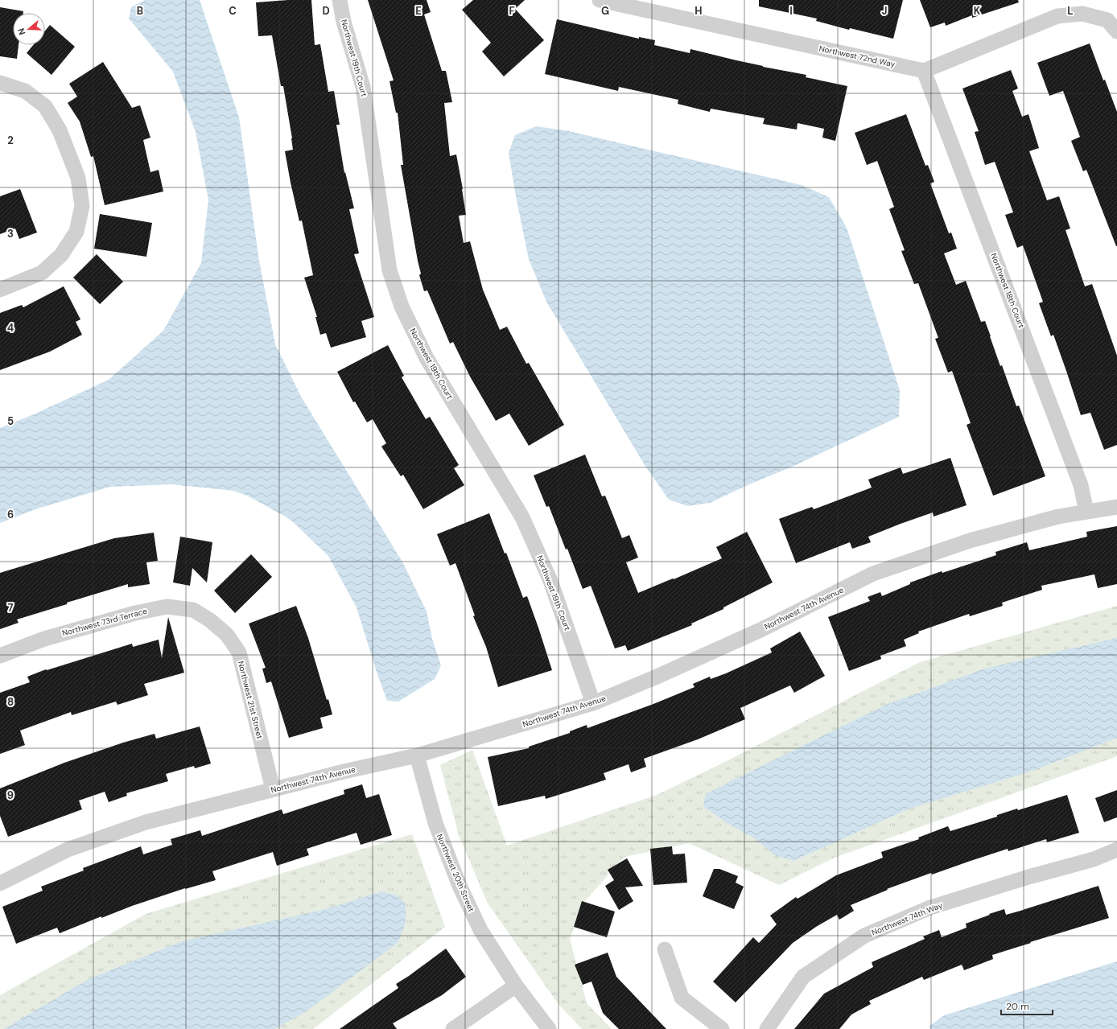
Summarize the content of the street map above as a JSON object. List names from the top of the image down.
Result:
{
  "streets": {
    "street": [
      "Northwest 72nd Way",
      "Northwest 19th Court",
      "Northwest 18th Court",
      "Northwest 74th Avenue",
      "Northwest 73rd Terrace",
      "Northwest 21st Street",
      "Northwest 20th Street",
      "Northwest 74th Way"
    ]
  },
  "crossings": [
    ["Northwest 72nd Way", "Northwest 18th Court"],
    ["Northwest 19th Court", "Northwest 74th Avenue"],
    ["Northwest 18th Court", "Northwest 74th Avenue"],
    ["Northwest 74th Avenue", "Northwest 21st Street"],
    ["Northwest 74th Avenue", "Northwest 20th Street"],
    ["Northwest 73rd Terrace", "Northwest 21st Street"]
  ],
  "scale_bar": "20 m",
  "north": "left",
  "grid": {
    "columns": [
      "B",
      "C",
      "D",
      "E",
      "F",
      "G",
      "H",
      "I",
      "J",
      "K",
      "L"
    ],
    "rows": [
      "2",
      "3",
      "4",
      "5",
      "6",
      "7",
      "8",
      "9"
    ]
  }
}
